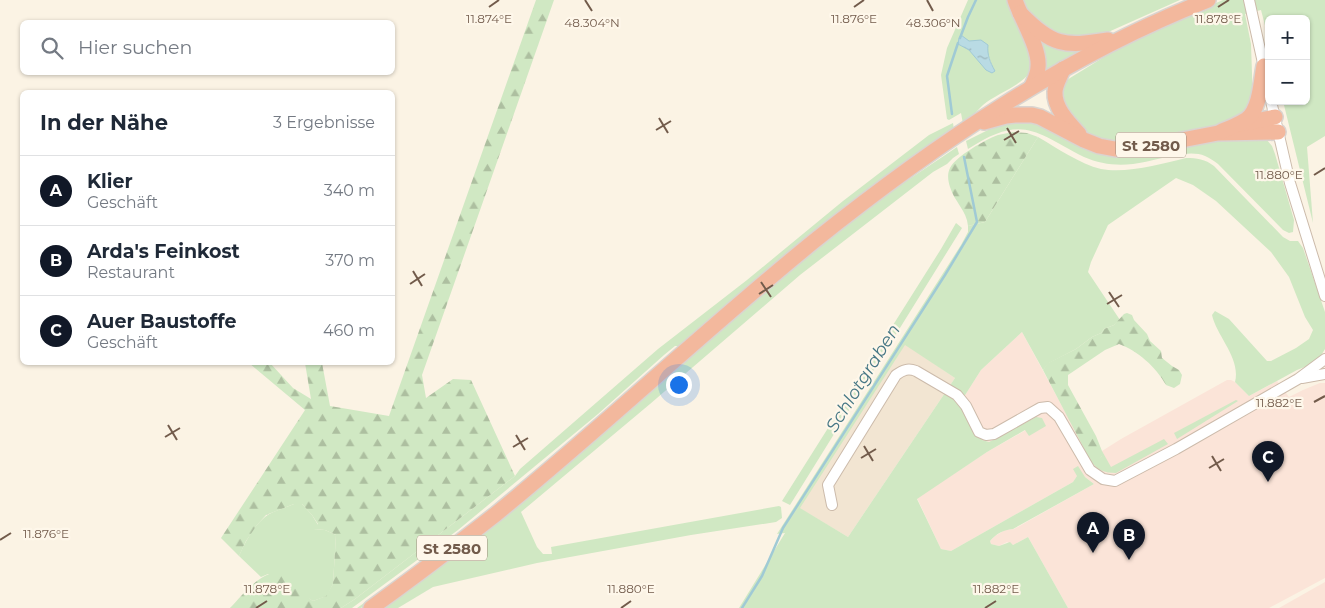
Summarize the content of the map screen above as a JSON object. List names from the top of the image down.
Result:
{
  "streets": {
    "highway": ["St 2580"]
  },
  "water": ["Schlotgraben"],
  "page": {
    "map_buttons": ["+", "−"],
    "search": "Hier suchen",
    "heading": ["In der Nähe", "3 Ergebnisse"],
    "list": [
      {
        "mark": "A",
        "name": "Klier",
        "note": "Geschäft",
        "value": "340 m"
      },
      {
        "mark": "B",
        "name": "Arda's Feinkost",
        "note": "Restaurant",
        "value": "370 m"
      },
      {
        "mark": "C",
        "name": "Auer Baustoffe",
        "note": "Geschäft",
        "value": "460 m"
      }
    ],
    "pins": ["C", "A", "B"]
  },
  "coordinates": [
    "11.874°E",
    "11.876°E",
    "11.878°E",
    "48.304°N",
    "48.306°N",
    "11.880°E",
    "11.882°E"
  ]
}
